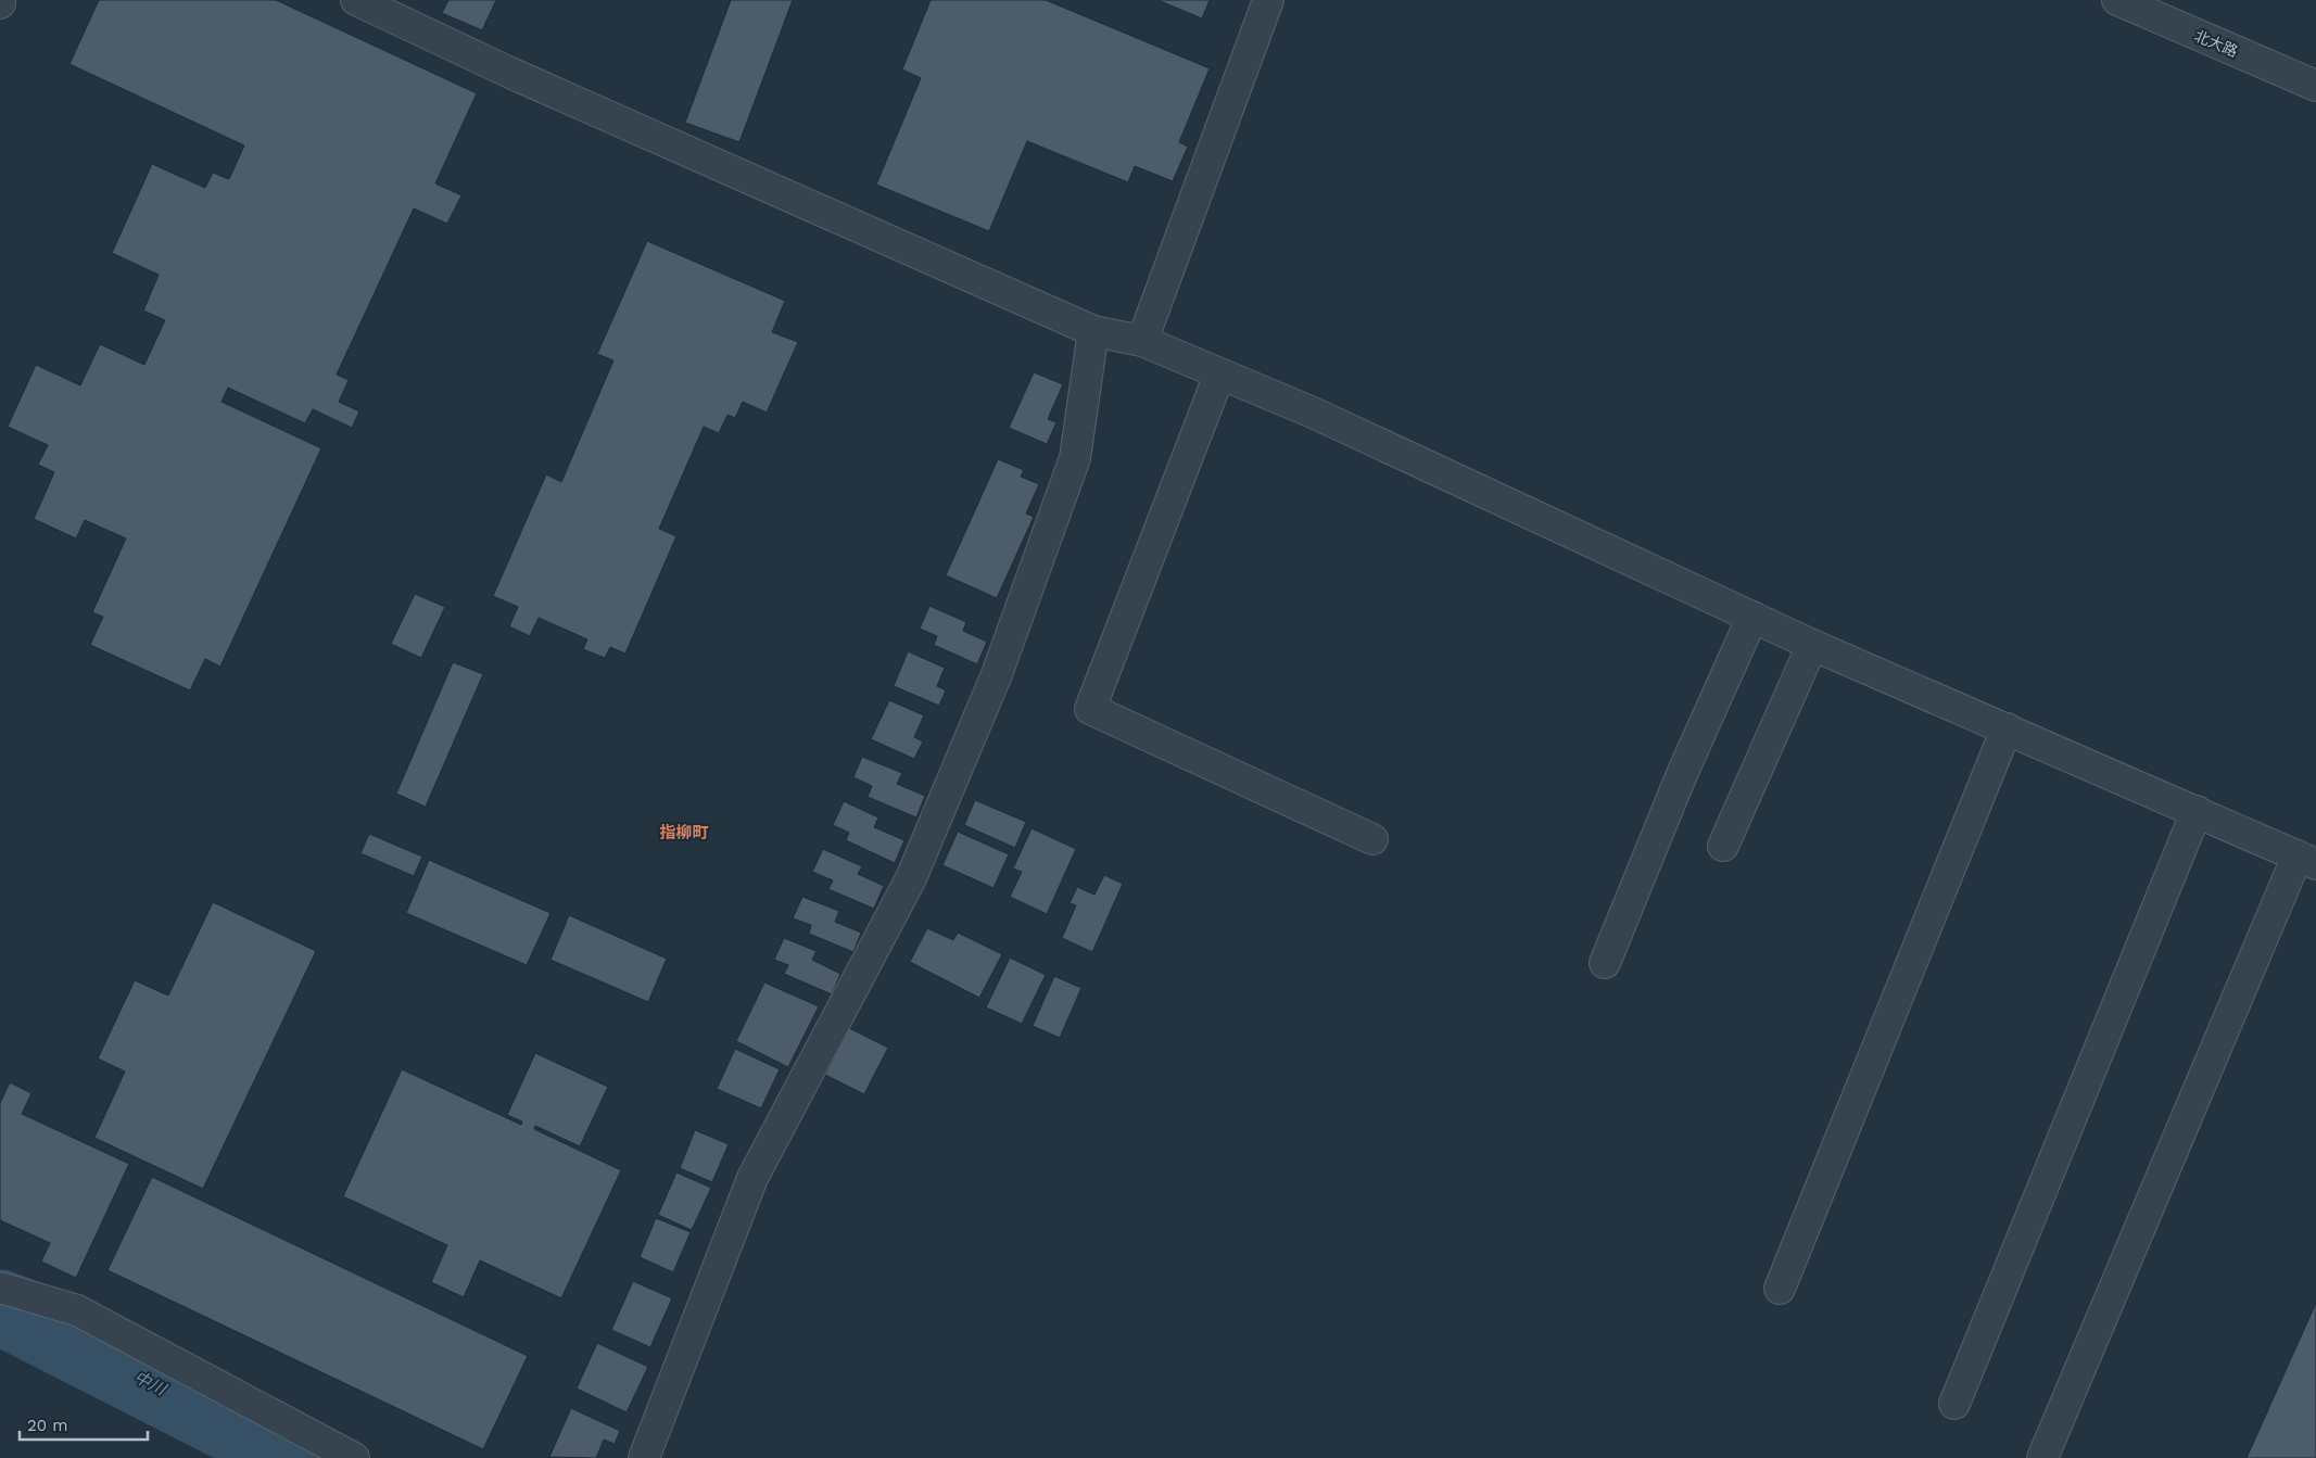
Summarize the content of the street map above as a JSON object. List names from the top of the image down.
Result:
{
  "streets": {
    "street": ["北大路"]
  },
  "districts": ["指柳町"],
  "water": ["中川"],
  "scale_bar": "20 m"
}
